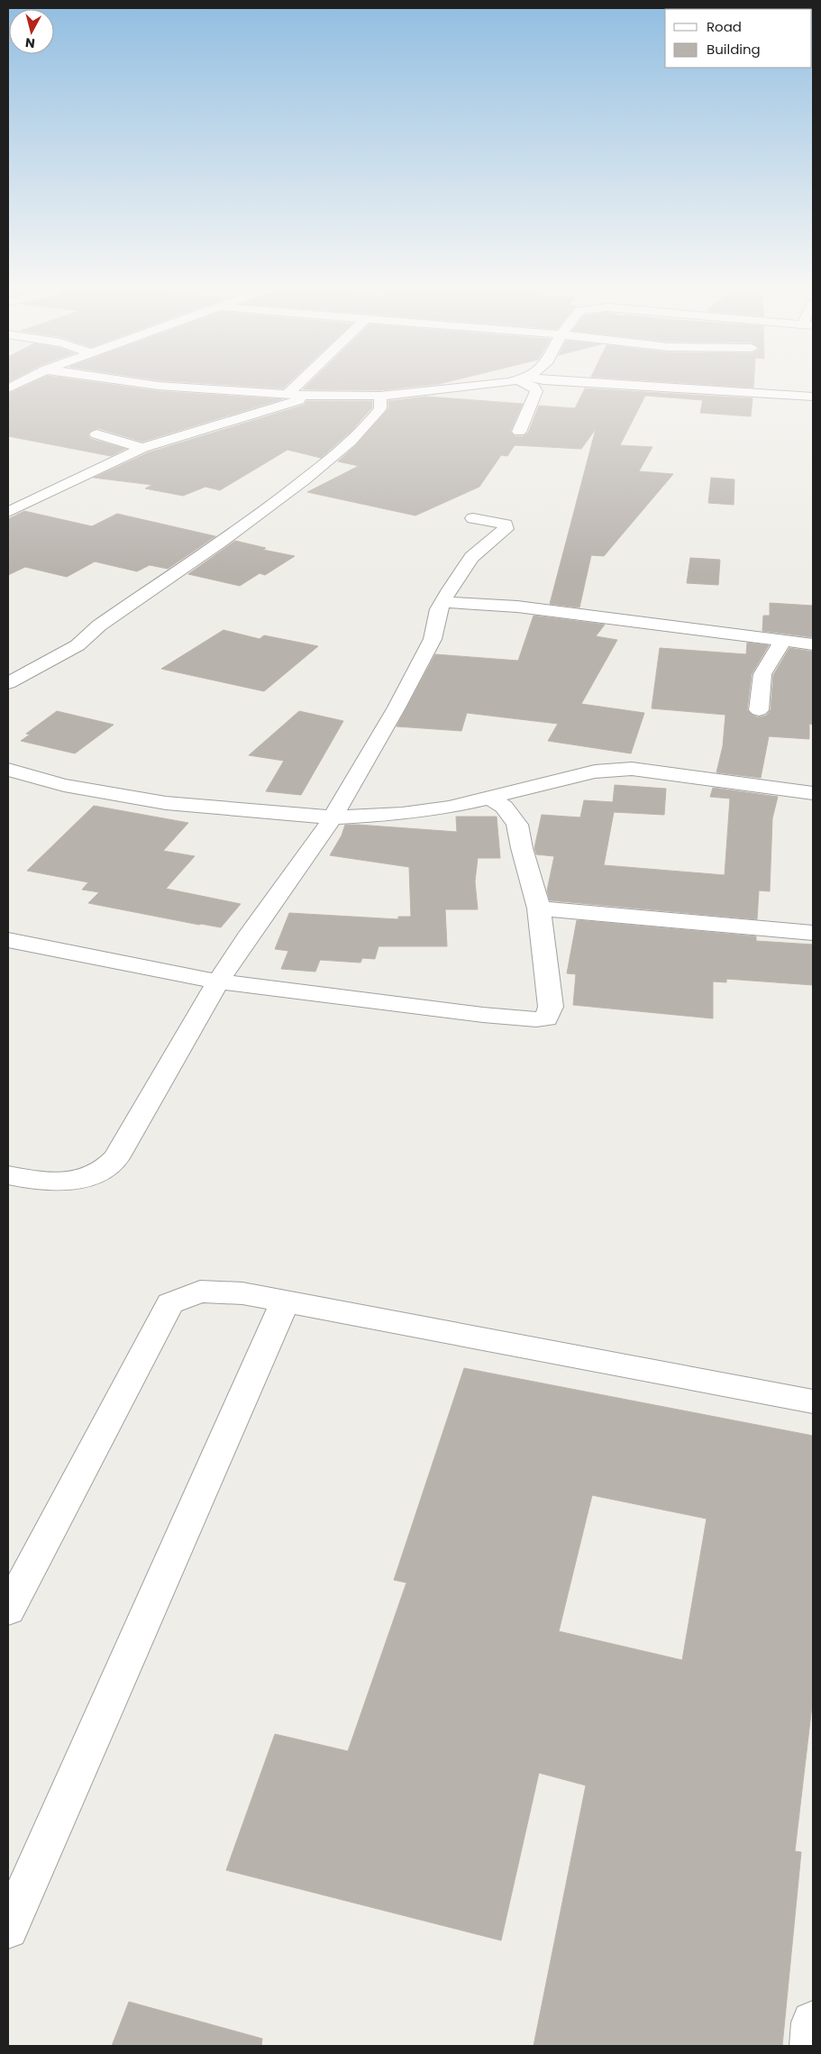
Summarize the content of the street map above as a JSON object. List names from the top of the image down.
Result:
{
  "legend": ["Road", "Building"],
  "north": "bottom"
}
